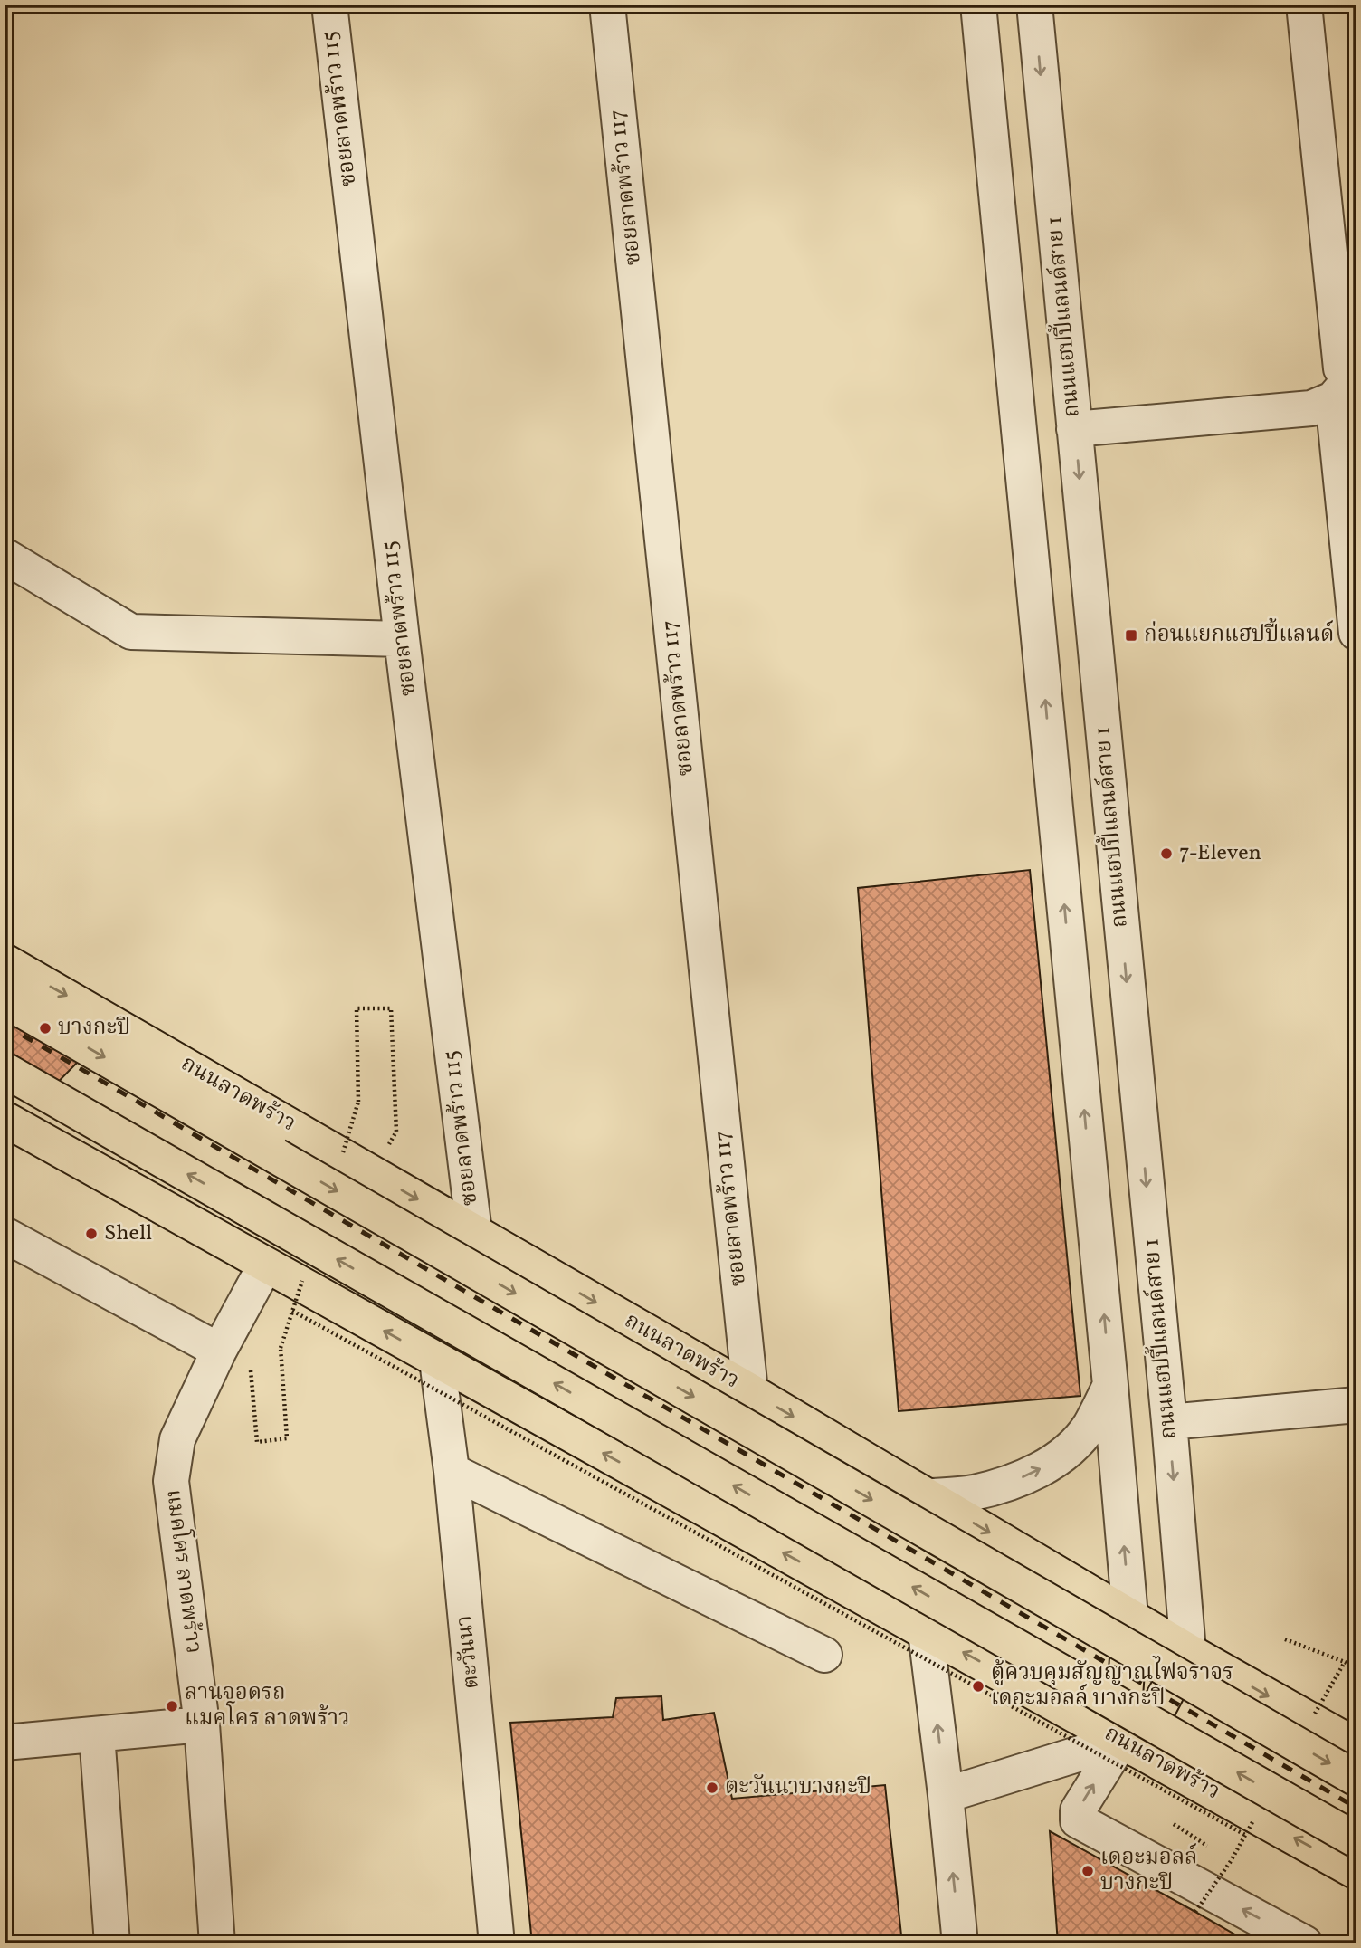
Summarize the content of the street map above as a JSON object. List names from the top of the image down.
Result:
{
  "streets": {
    "main road": ["ถนนลาดพร้าว"],
    "street": [
      "ซอยลาดพร้าว 115",
      "ซอยลาดพร้าว 117",
      "ถนนแฮปปี้แลนด์สาย 1",
      "แมคโคร ลาดพร้าว",
      "ตะวันนา"
    ]
  },
  "crossings": [
    ["ซอยลาดพร้าว 115", "ถนนลาดพร้าว"],
    ["ซอยลาดพร้าว 117", "ถนนลาดพร้าว"],
    ["ถนนแฮปปี้แลนด์สาย 1", "ถนนลาดพร้าว"],
    ["ถนนลาดพร้าว", "แมคโคร ลาดพร้าว"],
    ["ถนนลาดพร้าว", "ตะวันนา"]
  ],
  "places": {
    "transit": ["ก่อนแยกแฮปปี้แลนด์"],
    "other": [
      "7-Eleven",
      "บางกะปิ",
      "Shell",
      "ตู้ควบคุมสัญญาณไฟจราจร เดอะมอลล์ บางกะปิ",
      "ลานจอดรถ แมคโคร ลาดพร้าว",
      "ตะวันนาบางกะปิ",
      "เดอะมอลล์ บางกะปิ"
    ]
  }
}
